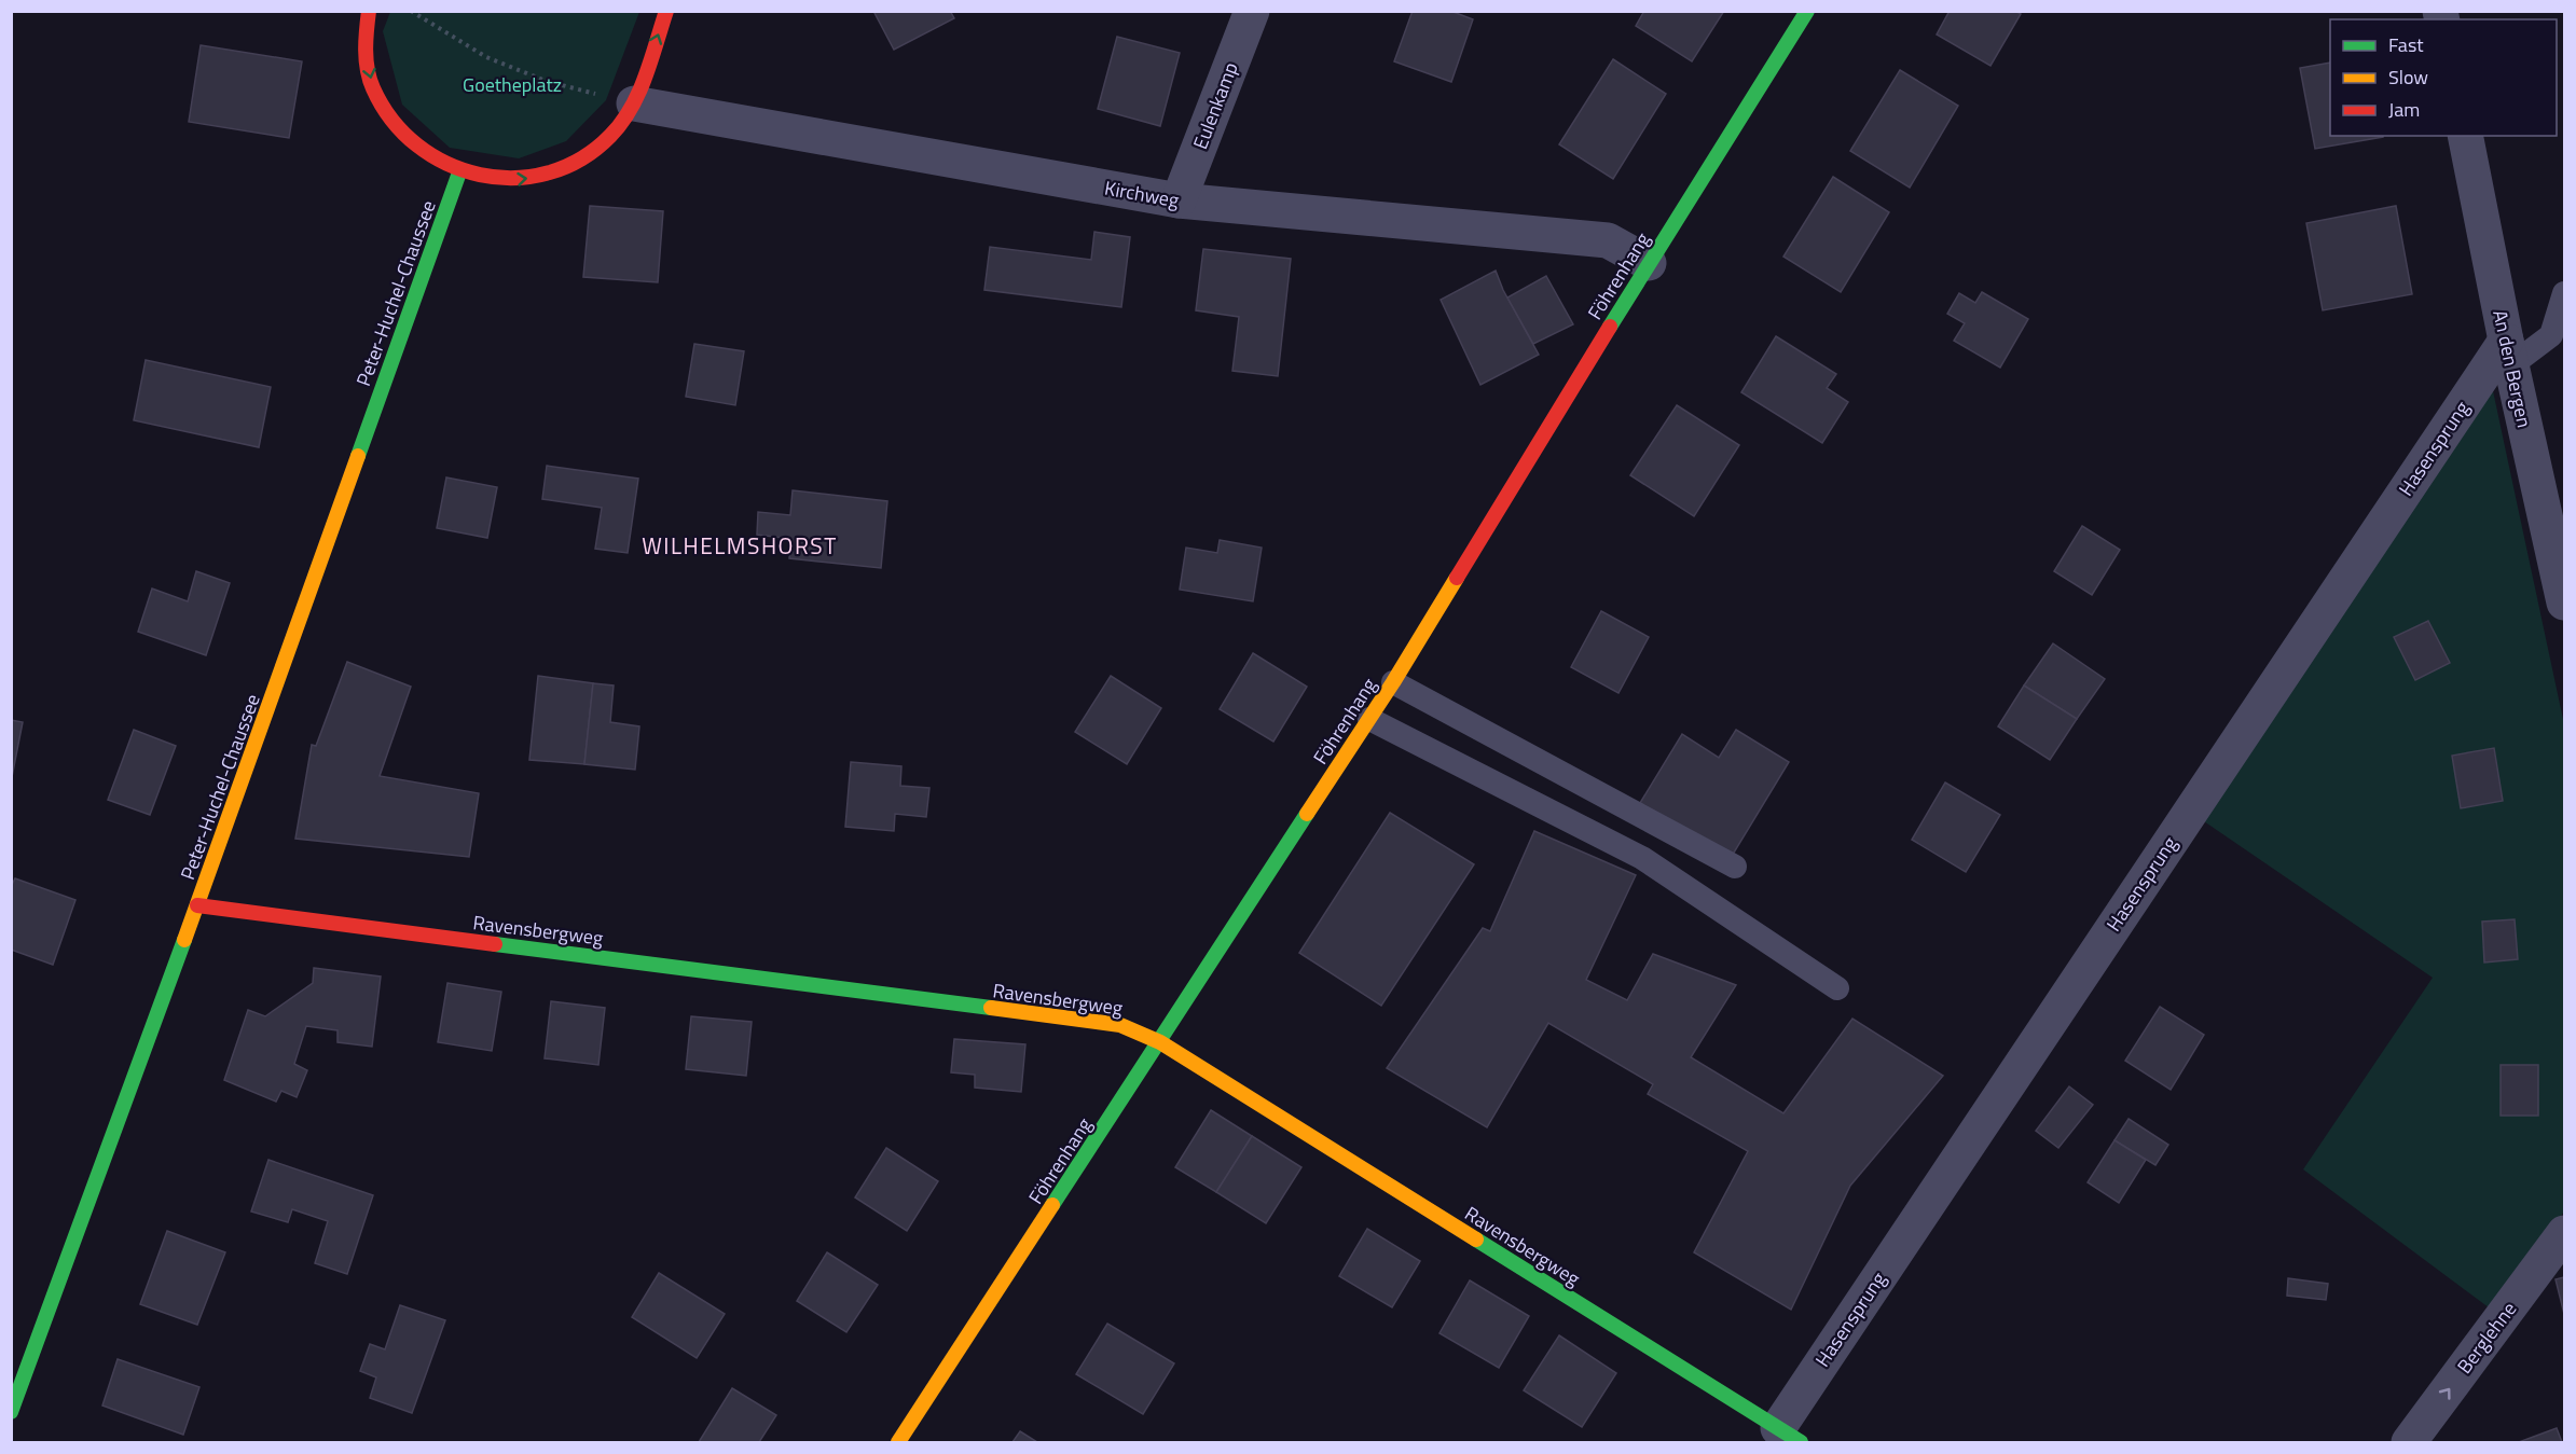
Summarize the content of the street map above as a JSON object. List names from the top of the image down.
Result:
{
  "streets": {
    "street": [
      "Eulenkamp",
      "Kirchweg",
      "Föhrenhang",
      "Peter-Huchel-Chaussee",
      "An den Bergen",
      "Hasensprung",
      "Ravensbergweg",
      "Berglehne"
    ]
  },
  "crossings": [
    ["Eulenkamp", "Kirchweg"],
    ["Kirchweg", "Föhrenhang"],
    ["Föhrenhang", "Ravensbergweg"],
    ["Peter-Huchel-Chaussee", "Ravensbergweg"],
    ["An den Bergen", "Hasensprung"],
    ["Hasensprung", "Ravensbergweg"]
  ],
  "one_way": ["Berglehne"],
  "districts": ["WILHELMSHORST"],
  "parks": ["Goetheplatz"],
  "legend": ["Fast", "Slow", "Jam"]
}
